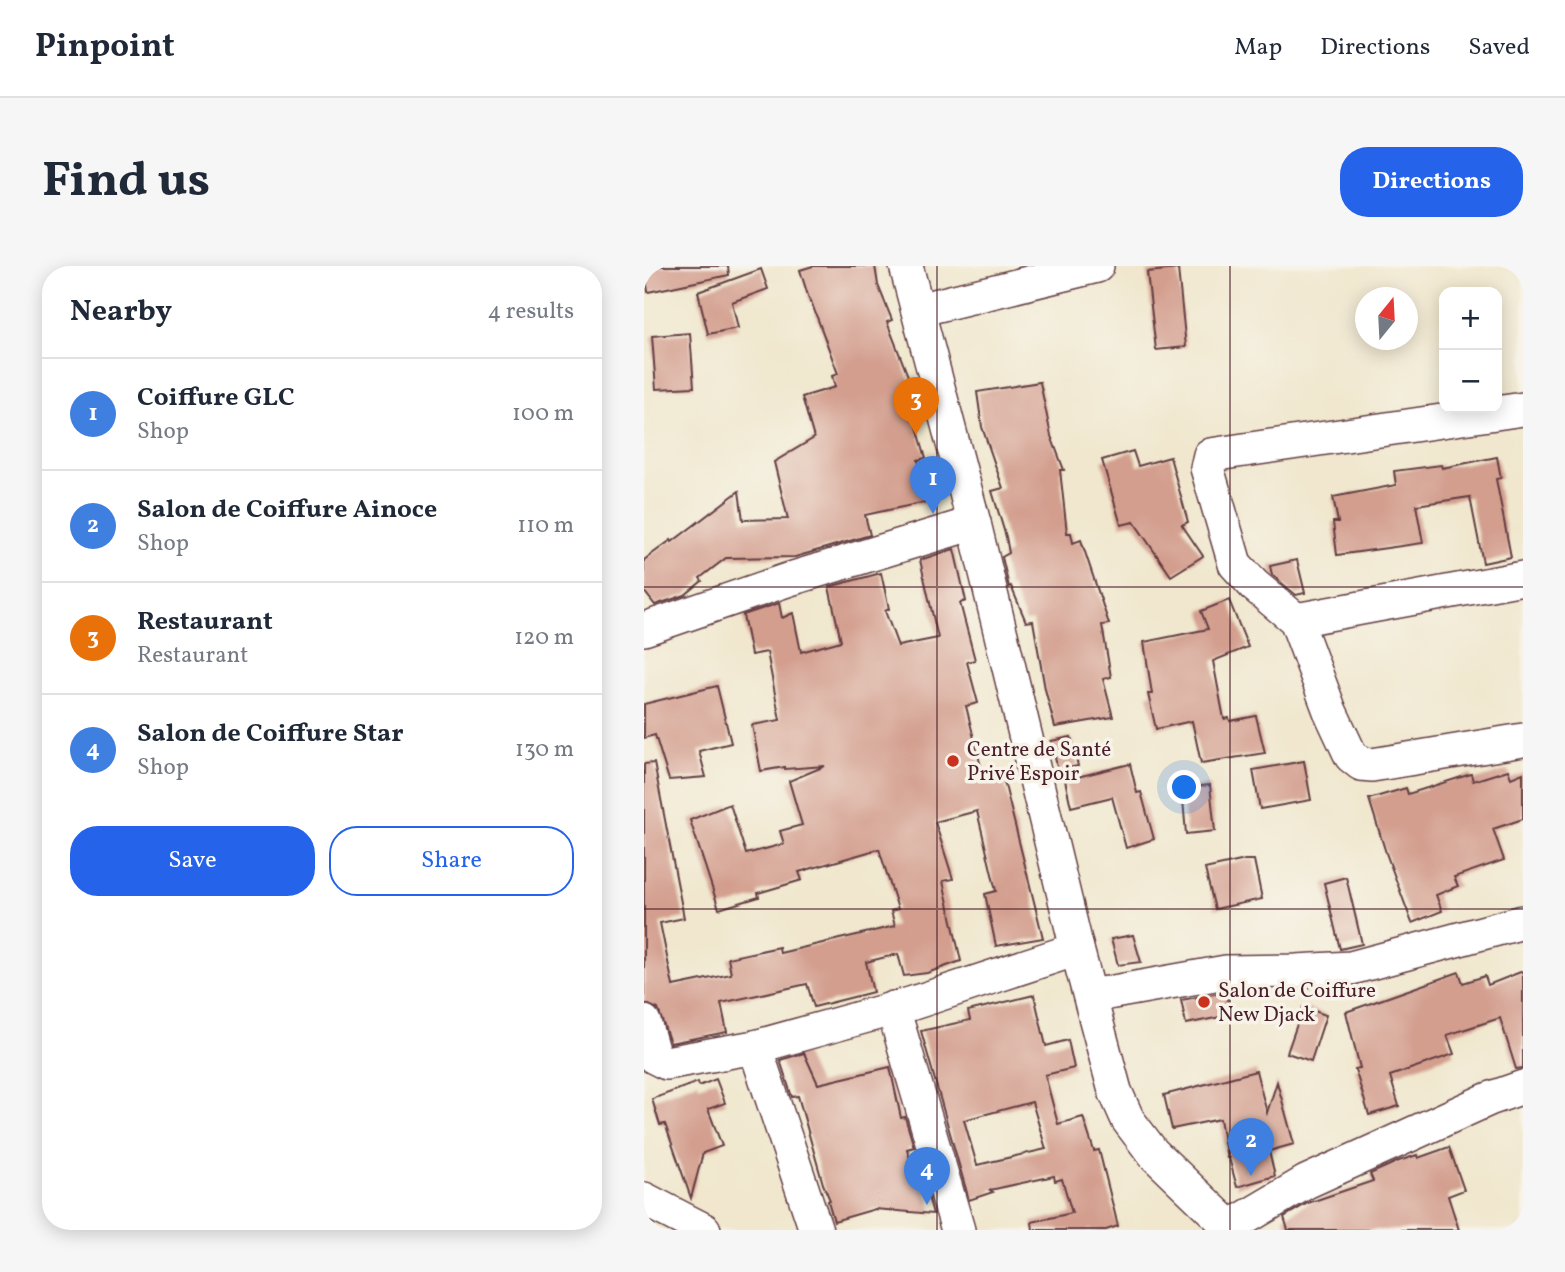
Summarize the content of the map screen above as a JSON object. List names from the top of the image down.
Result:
{
  "places": ["Centre de Santé Privé Espoir", "Salon de Coiffure New Djack"],
  "north": "top",
  "page": {
    "header": "Pinpoint",
    "nav": ["Map", "Directions", "Saved"],
    "buttons": [
      "Directions",
      ["Save", "Share"]
    ],
    "title": "Find us",
    "heading": ["Nearby", "4 results"],
    "map_buttons": ["+", "−"],
    "list": [
      {
        "mark": "1",
        "name": "Coiffure GLC",
        "note": "Shop",
        "value": "100 m"
      },
      {
        "mark": "2",
        "name": "Salon de Coiffure Ainoce",
        "note": "Shop",
        "value": "110 m"
      },
      {
        "mark": "3",
        "name": "Restaurant",
        "note": "Restaurant",
        "value": "120 m"
      },
      {
        "mark": "4",
        "name": "Salon de Coiffure Star",
        "note": "Shop",
        "value": "130 m"
      }
    ],
    "pins": [
      "3",
      "1",
      "2",
      "4"
    ]
  }
}
